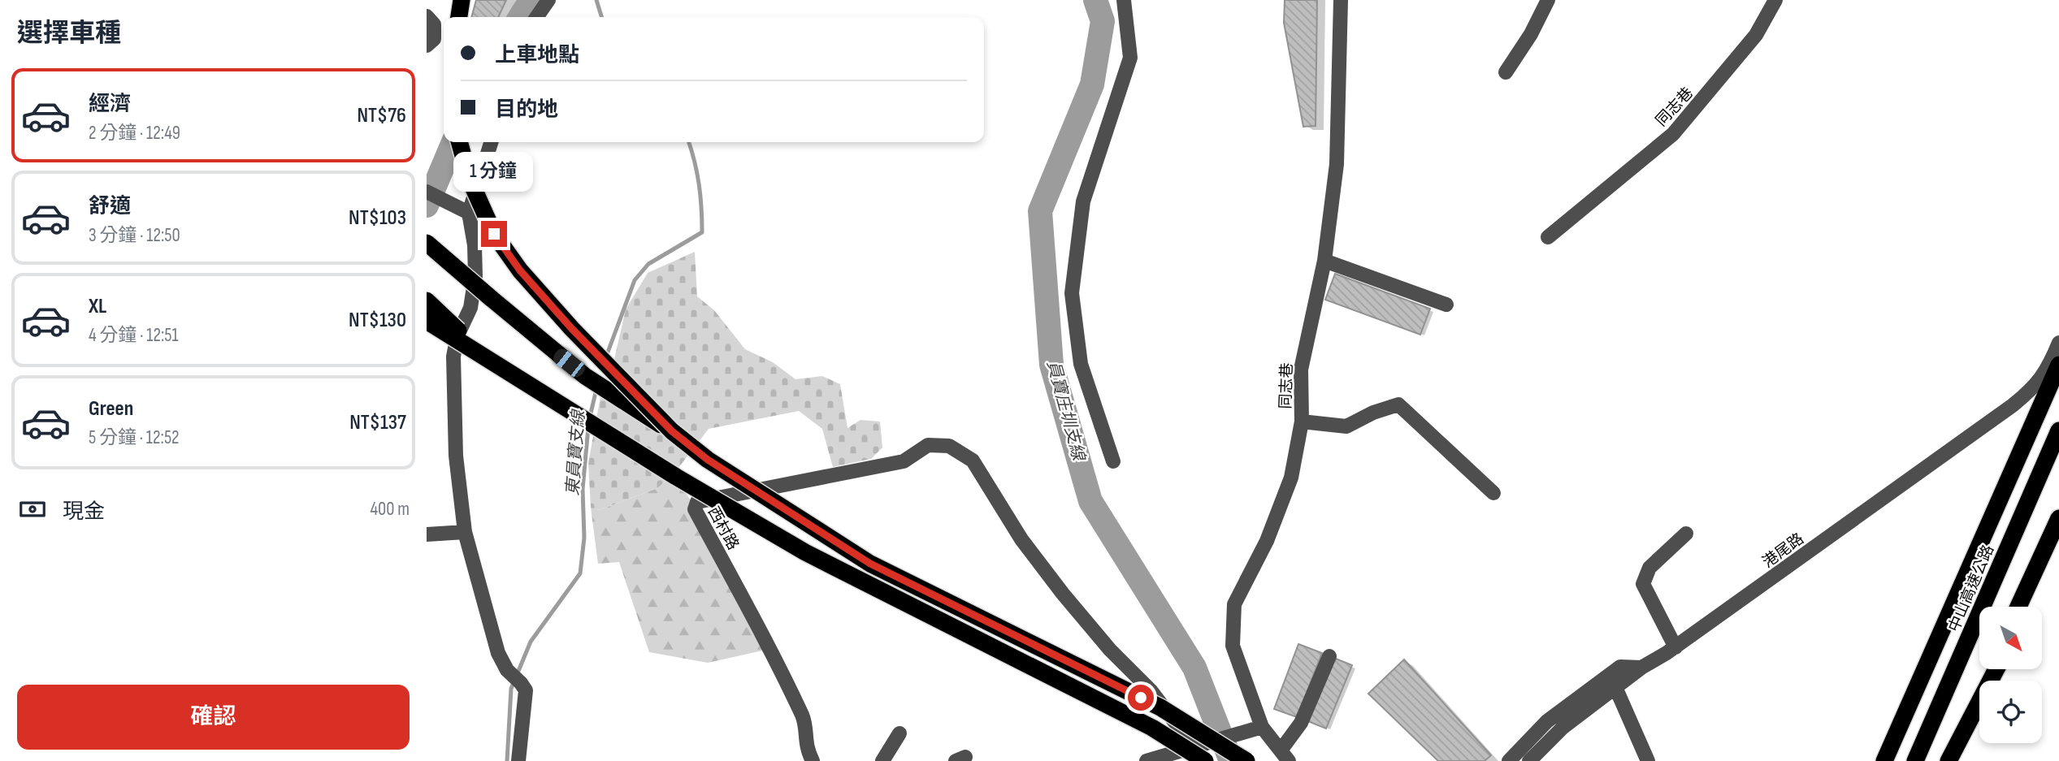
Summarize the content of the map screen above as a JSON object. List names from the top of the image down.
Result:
{
  "streets": {
    "highway": ["中山高速公路"],
    "street": ["同志巷", "西村路", "港尾路"]
  },
  "water": ["員寶庄圳支線", "東員寶支線"],
  "north": "bottom right",
  "page": {
    "heading": "選擇車種",
    "banner": ["上車地點", "目的地"],
    "list": [
      {
        "name": "經濟",
        "note": "2 分鐘 · 12:49",
        "value": "NT$76"
      },
      {
        "name": "舒適",
        "note": "3 分鐘 · 12:50",
        "value": "NT$103"
      },
      {
        "name": "XL",
        "note": "4 分鐘 · 12:51",
        "value": "NT$130"
      },
      {
        "name": "Green",
        "note": "5 分鐘 · 12:52",
        "value": "NT$137"
      }
    ],
    "bubble": "1 分鐘",
    "pay": ["現金", "400 m"],
    "buttons": "確認"
  }
}
